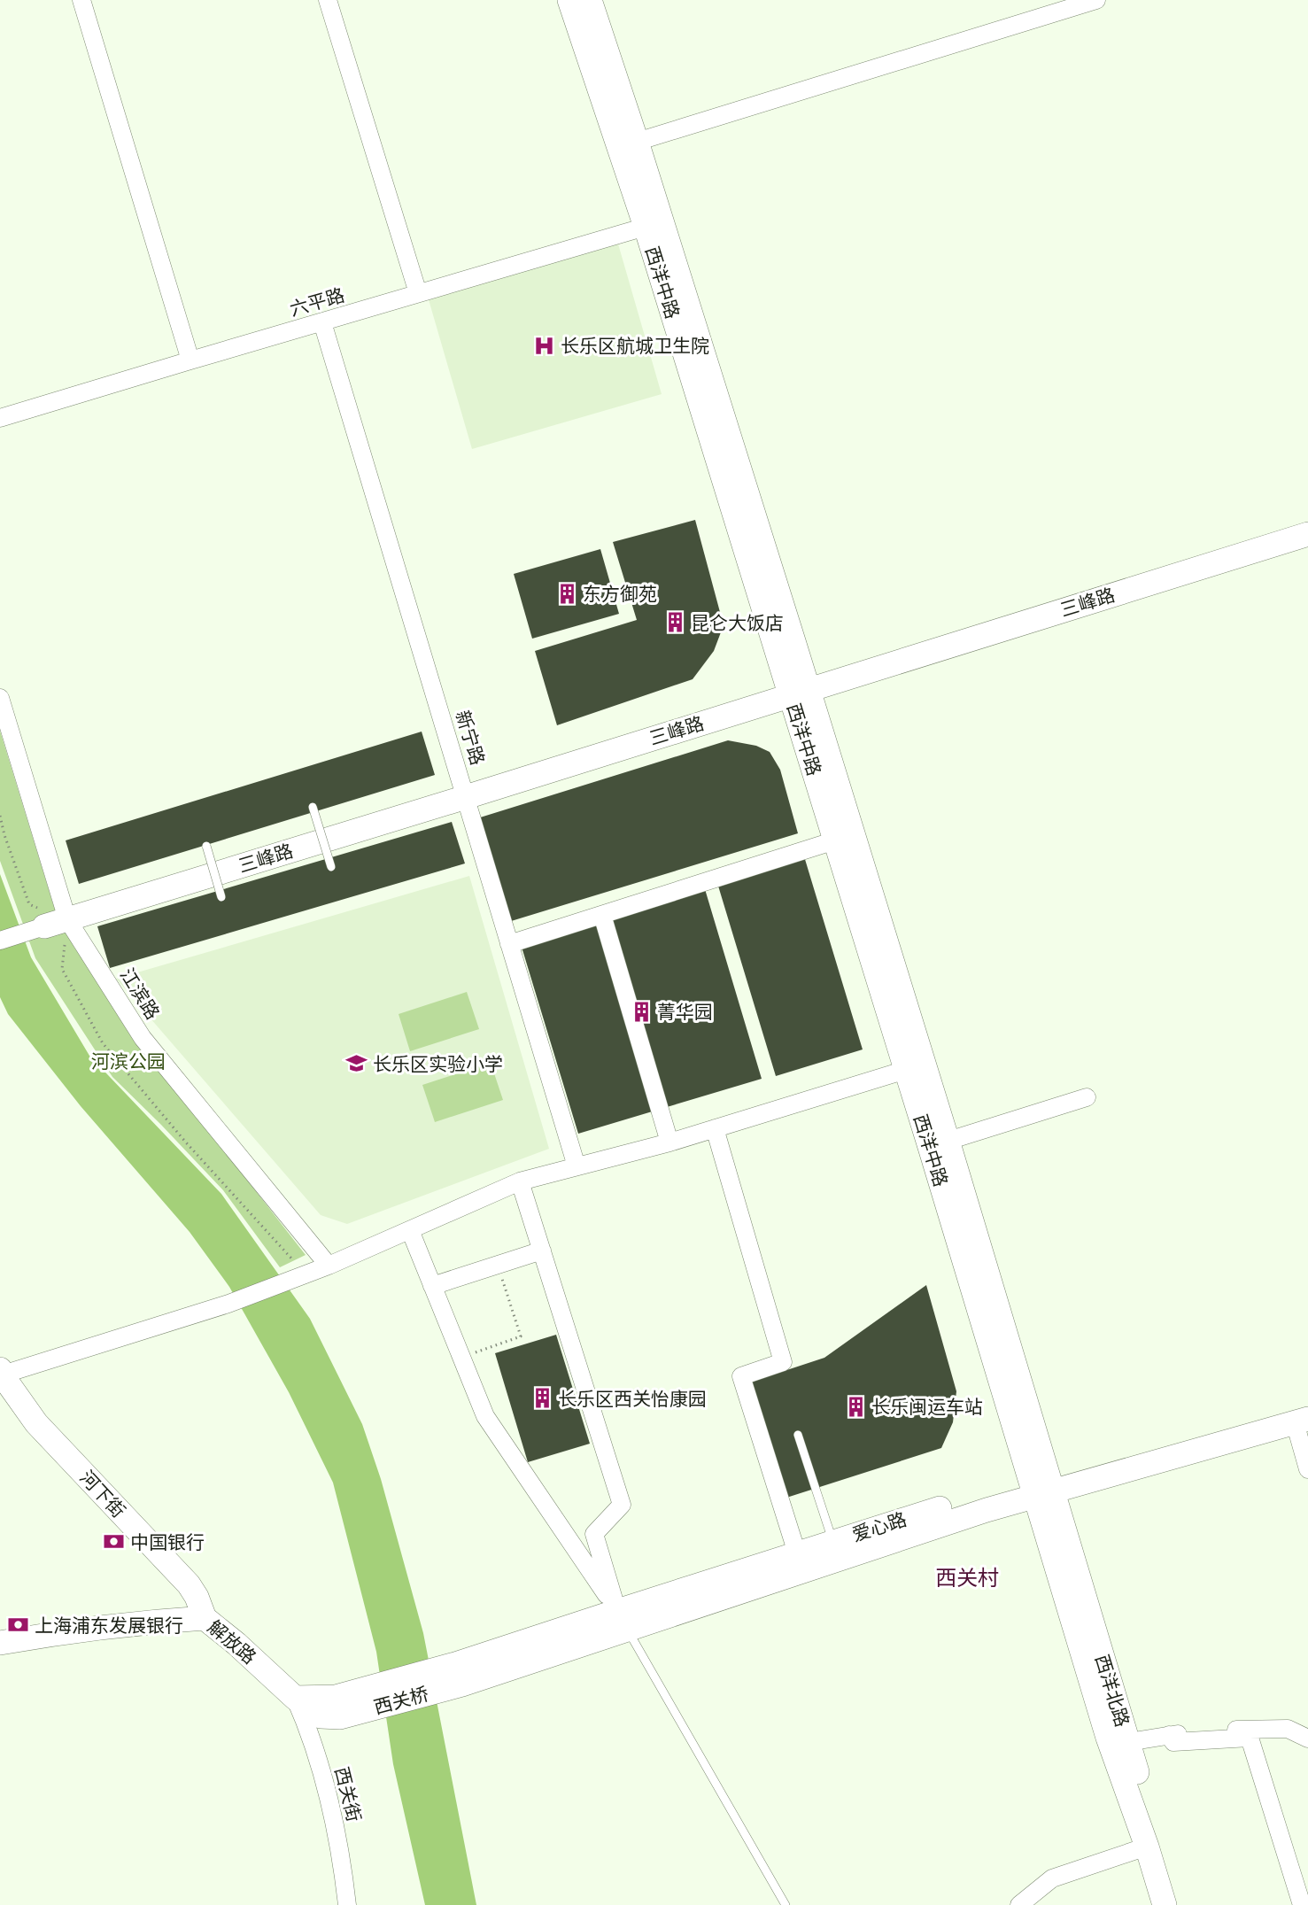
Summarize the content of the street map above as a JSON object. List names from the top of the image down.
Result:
{
  "streets": {
    "main road": [
      "西洋中路",
      "三峰路",
      "河下街",
      "爱心路",
      "解放路",
      "西洋北路",
      "西关桥"
    ],
    "street": [
      "六平路",
      "新宁路",
      "江滨路",
      "西关街"
    ]
  },
  "crossings": [
    ["西洋中路", "六平路"],
    ["西洋中路", "三峰路"],
    ["西洋中路", "爱心路"],
    ["西洋中路", "西洋北路"],
    ["六平路", "新宁路"],
    ["三峰路", "新宁路"],
    ["三峰路", "江滨路"],
    ["河下街", "解放路"],
    ["爱心路", "西洋北路"],
    ["爱心路", "西关桥"],
    ["解放路", "西关桥"],
    ["解放路", "西关街"],
    ["西关桥", "西关街"]
  ],
  "districts": ["西关村"],
  "parks": ["河滨公园"],
  "places": {
    "hospital": ["长乐区航城卫生院"],
    "building": [
      "东方御苑",
      "昆仑大饭店",
      "菁华园",
      "长乐区西关怡康园",
      "长乐闽运车站"
    ],
    "school or university": ["长乐区实验小学"],
    "bank": ["中国银行", "上海浦东发展银行"]
  }
}
